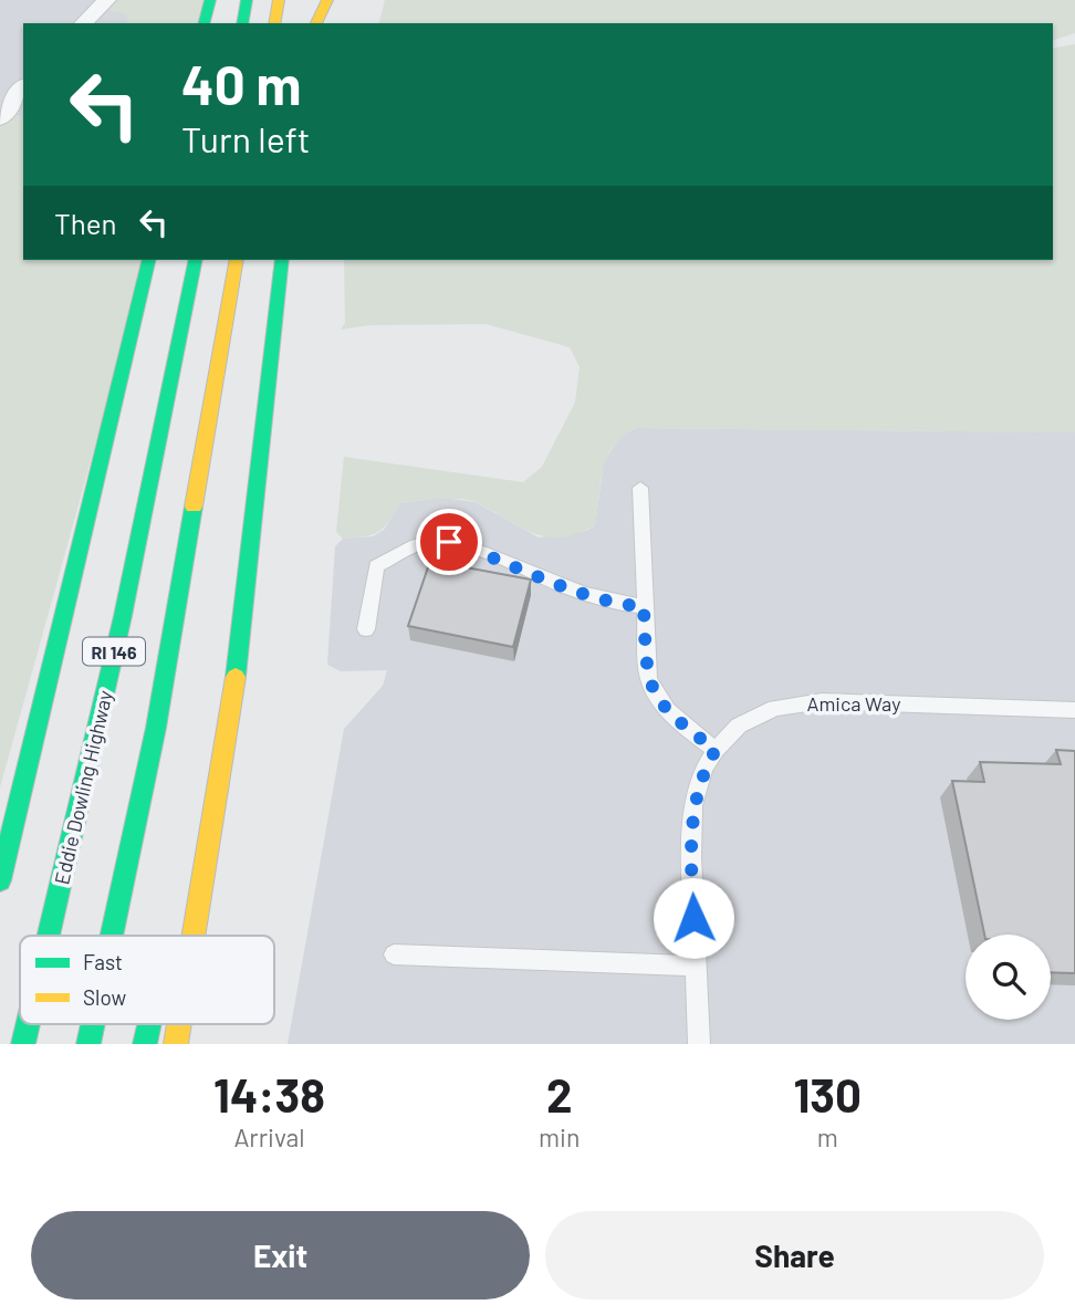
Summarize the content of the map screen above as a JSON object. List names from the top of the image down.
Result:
{
  "streets": {
    "highway": ["RI 146", "Eddie Dowling Highway"],
    "lane": ["Amica Way"]
  },
  "legend": ["Fast", "Slow"],
  "page": {
    "turn": ["40 m", "Turn left"],
    "then": "Then",
    "eta": [
      "14:38",
      "Arrival",
      "2",
      "min",
      "130",
      "m"
    ],
    "buttons": ["Exit", "Share"]
  }
}
